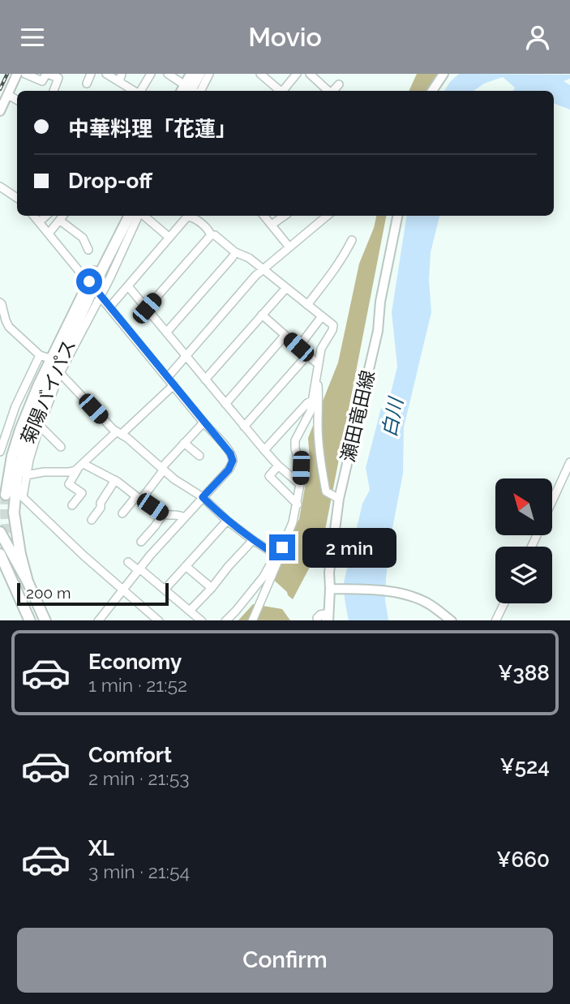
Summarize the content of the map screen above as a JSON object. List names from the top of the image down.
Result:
{
  "streets": {
    "highway": ["菊陽バイパス"],
    "main road": ["瀬田竜田線"]
  },
  "water": ["白川"],
  "scale_bar": "200 m",
  "north": "top left",
  "page": {
    "header": "Movio",
    "banner": ["中華料理「花蓮」", "Drop-off"],
    "bubble": "2 min",
    "scale": "200 m",
    "list": [
      {
        "name": "Economy",
        "note": "1 min · 21:52",
        "value": "¥388"
      },
      {
        "name": "Comfort",
        "note": "2 min · 21:53",
        "value": "¥524"
      },
      {
        "name": "XL",
        "note": "3 min · 21:54",
        "value": "¥660"
      }
    ],
    "buttons": "Confirm"
  }
}
